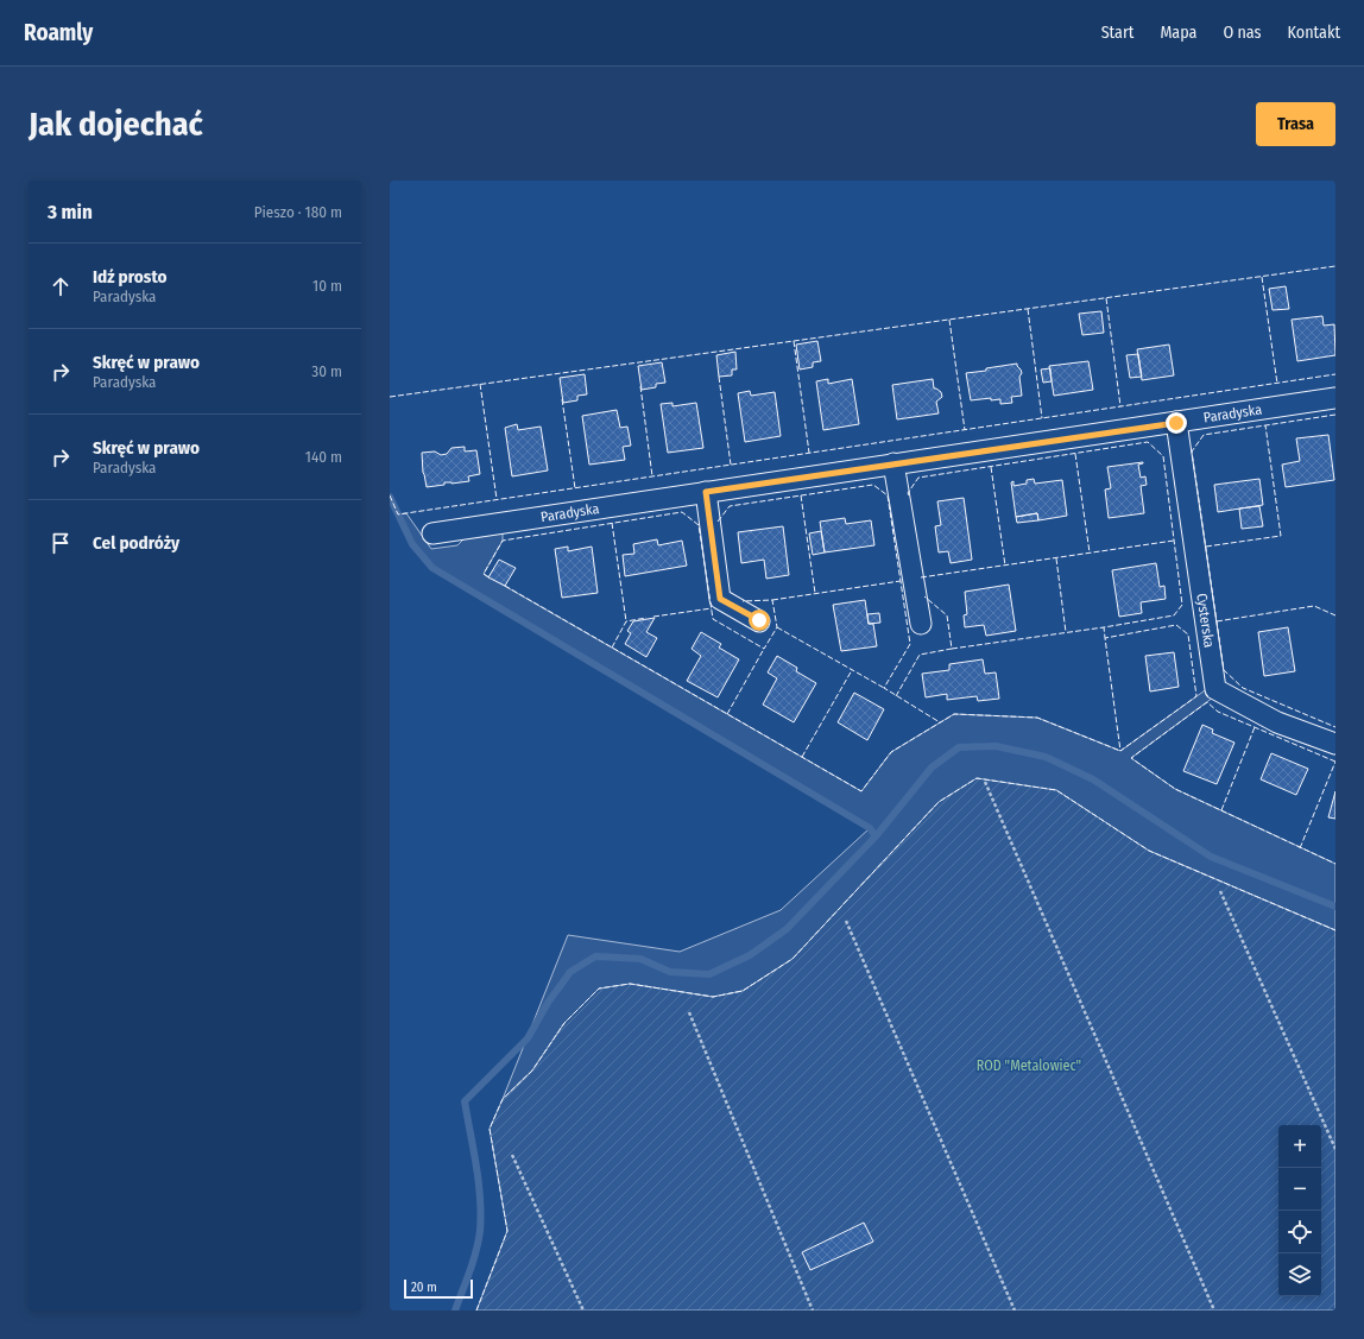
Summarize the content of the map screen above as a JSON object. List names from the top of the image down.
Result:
{
  "streets": {
    "street": ["Paradyska", "Cysterska"]
  },
  "crossings": [
    ["Paradyska", "Cysterska"]
  ],
  "parks": ["ROD \"Metalowiec\""],
  "scale_bar": "20 m",
  "page": {
    "header": "Roamly",
    "nav": [
      "Start",
      "Mapa",
      "O nas",
      "Kontakt"
    ],
    "buttons": "Trasa",
    "title": "Jak dojechać",
    "heading": ["3 min", "Pieszo · 180 m"],
    "list": [
      ["Idź prosto", "Paradyska", "10 m"],
      ["Skręć w prawo", "Paradyska", "30 m"],
      ["Skręć w prawo", "Paradyska", "140 m"],
      "Cel podróży"
    ],
    "map_buttons": ["+", "−"],
    "scale": "20 m"
  }
}
